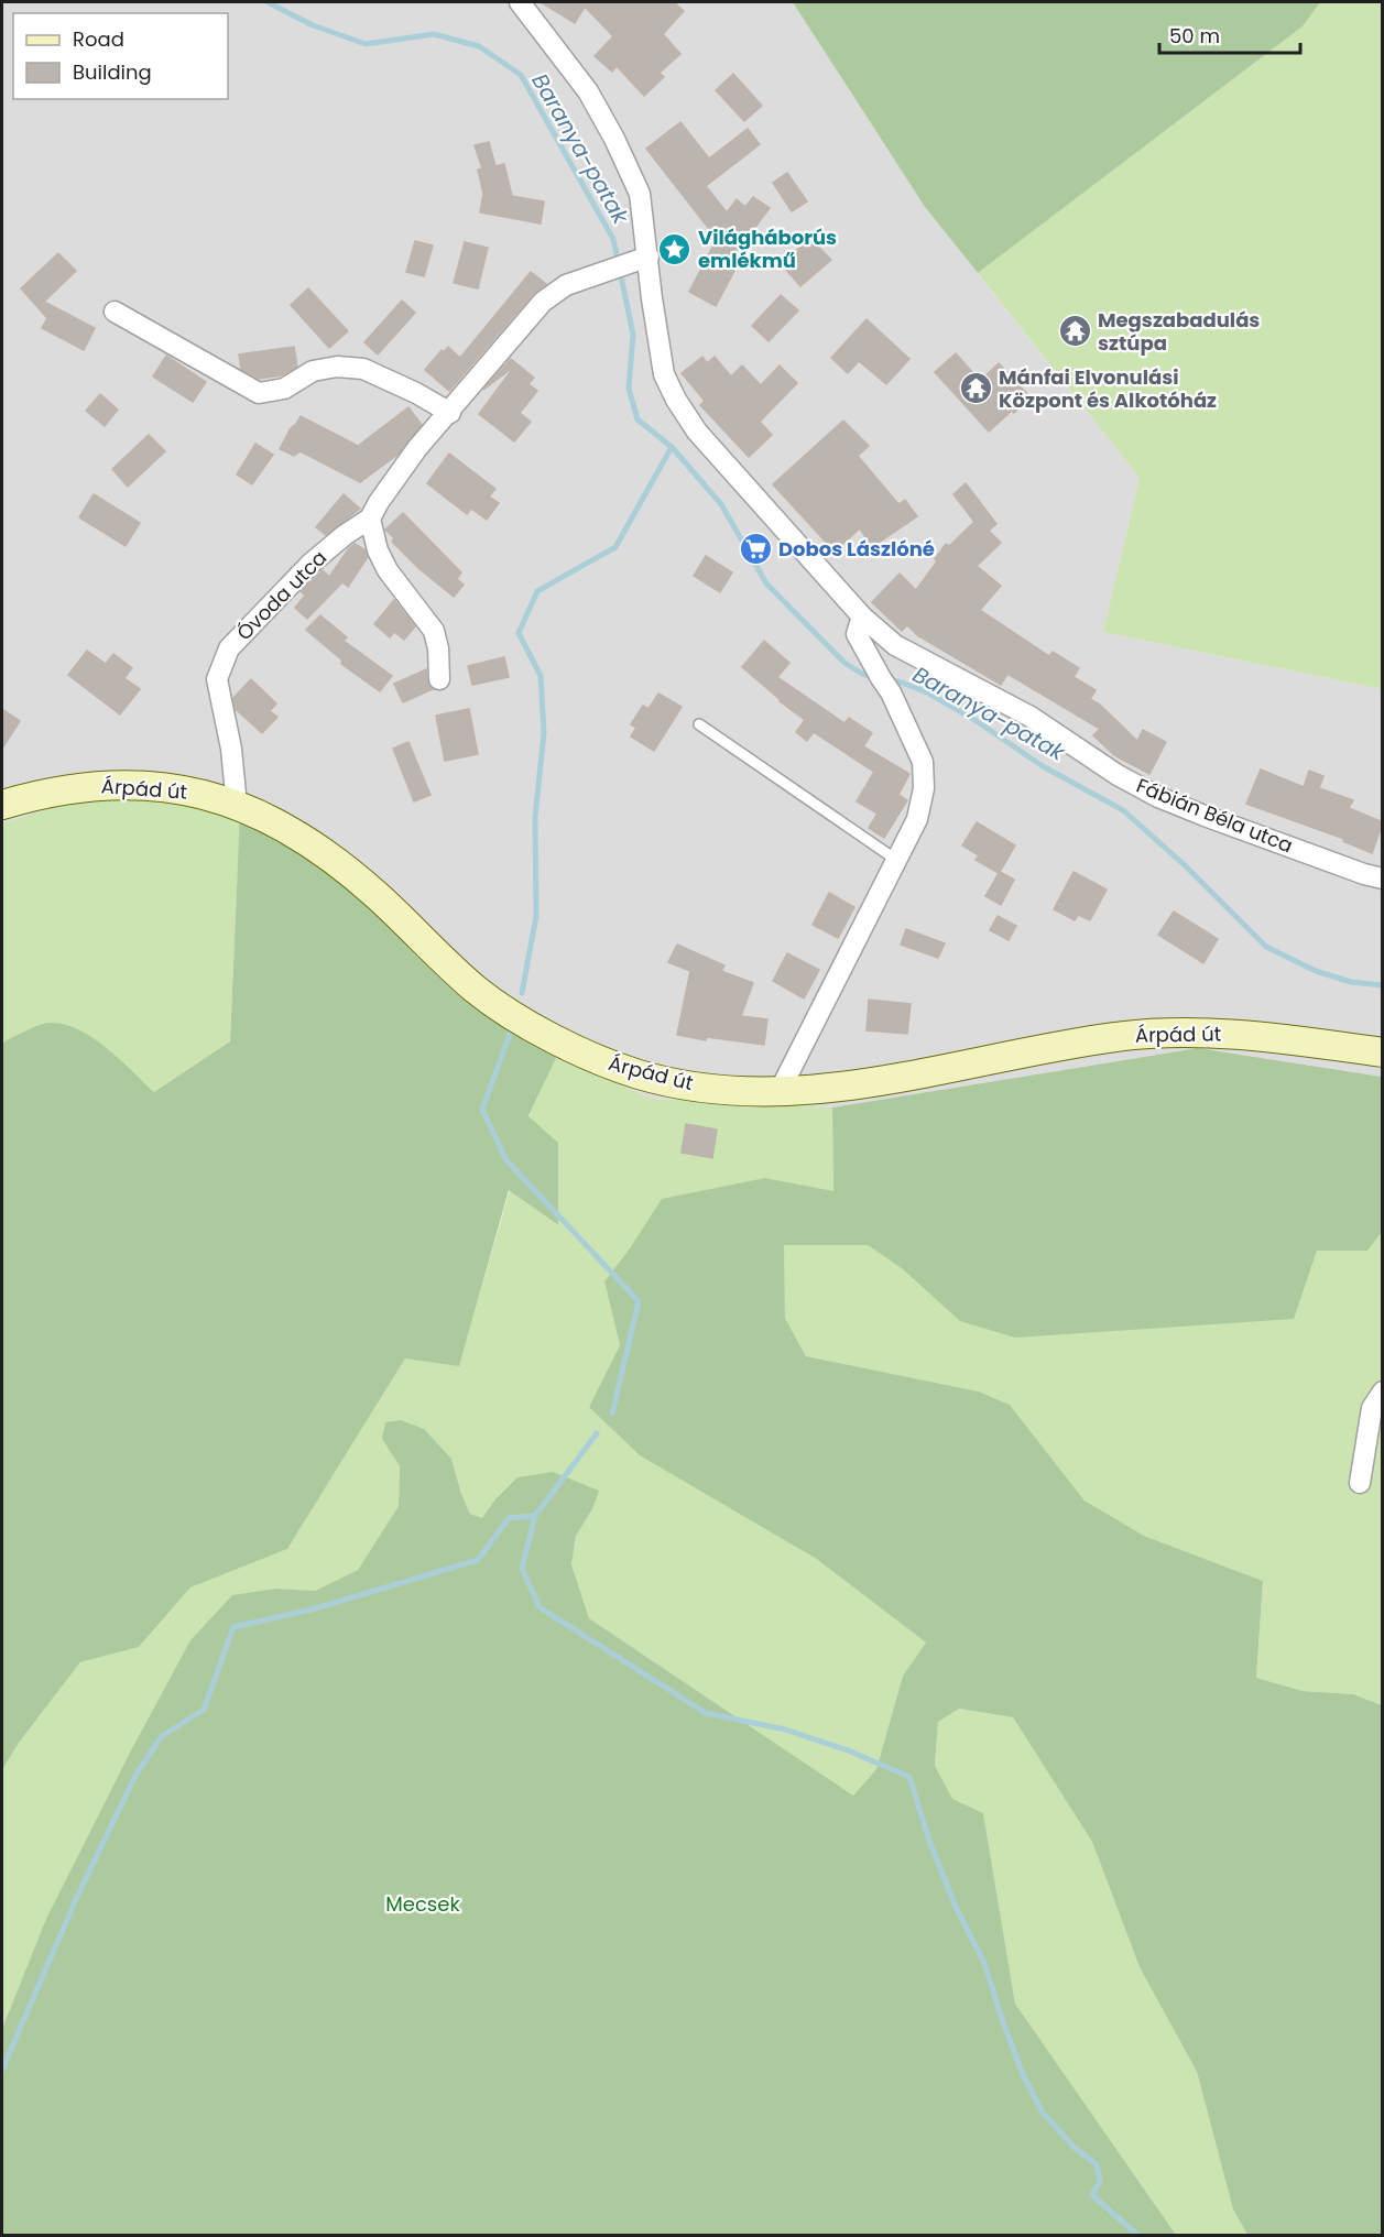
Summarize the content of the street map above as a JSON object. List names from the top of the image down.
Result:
{
  "streets": {
    "main road": ["Árpád út"],
    "street": ["Óvoda utca", "Fábián Béla utca"]
  },
  "crossings": [
    ["Óvoda utca", "Árpád út"],
    ["Óvoda utca", "Fábián Béla utca"]
  ],
  "water": ["Baranya-patak"],
  "parks": ["Mecsek"],
  "places": {
    "place": ["Világháborús emlékmű"],
    "temple": ["Megszabadulás sztúpa", "Mánfai Elvonulási Központ és Alkotóház"],
    "supermarket": ["Dobos Lászlóné"]
  },
  "legend": ["Road", "Building"],
  "scale_bar": "50 m"
}
